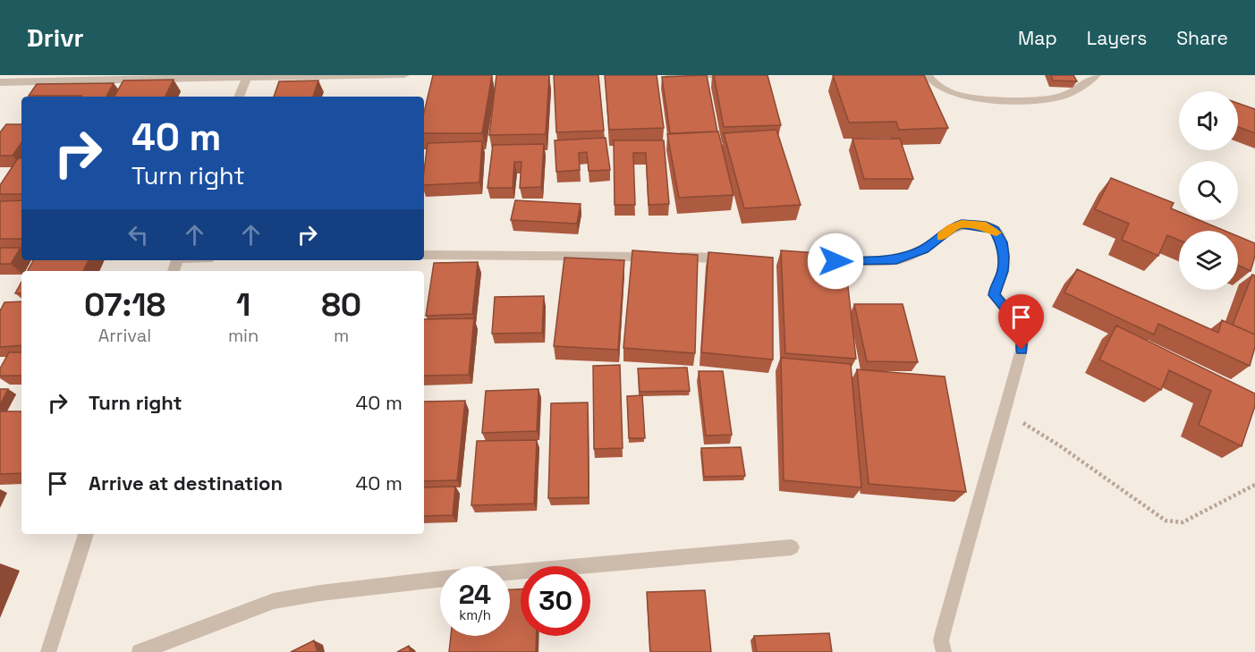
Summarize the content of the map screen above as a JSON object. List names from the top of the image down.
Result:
{
  "page": {
    "header": "Drivr",
    "nav": ["Map", "Layers", "Share"],
    "turn": ["40 m", "Turn right"],
    "eta": [
      "07:18",
      "Arrival",
      "1",
      "min",
      "80",
      "m"
    ],
    "list": [
      {
        "name": "Turn right",
        "value": "40 m"
      },
      {
        "name": "Arrive at destination",
        "value": "40 m"
      }
    ],
    "speed": "24 km/h",
    "limit": "30"
  }
}
